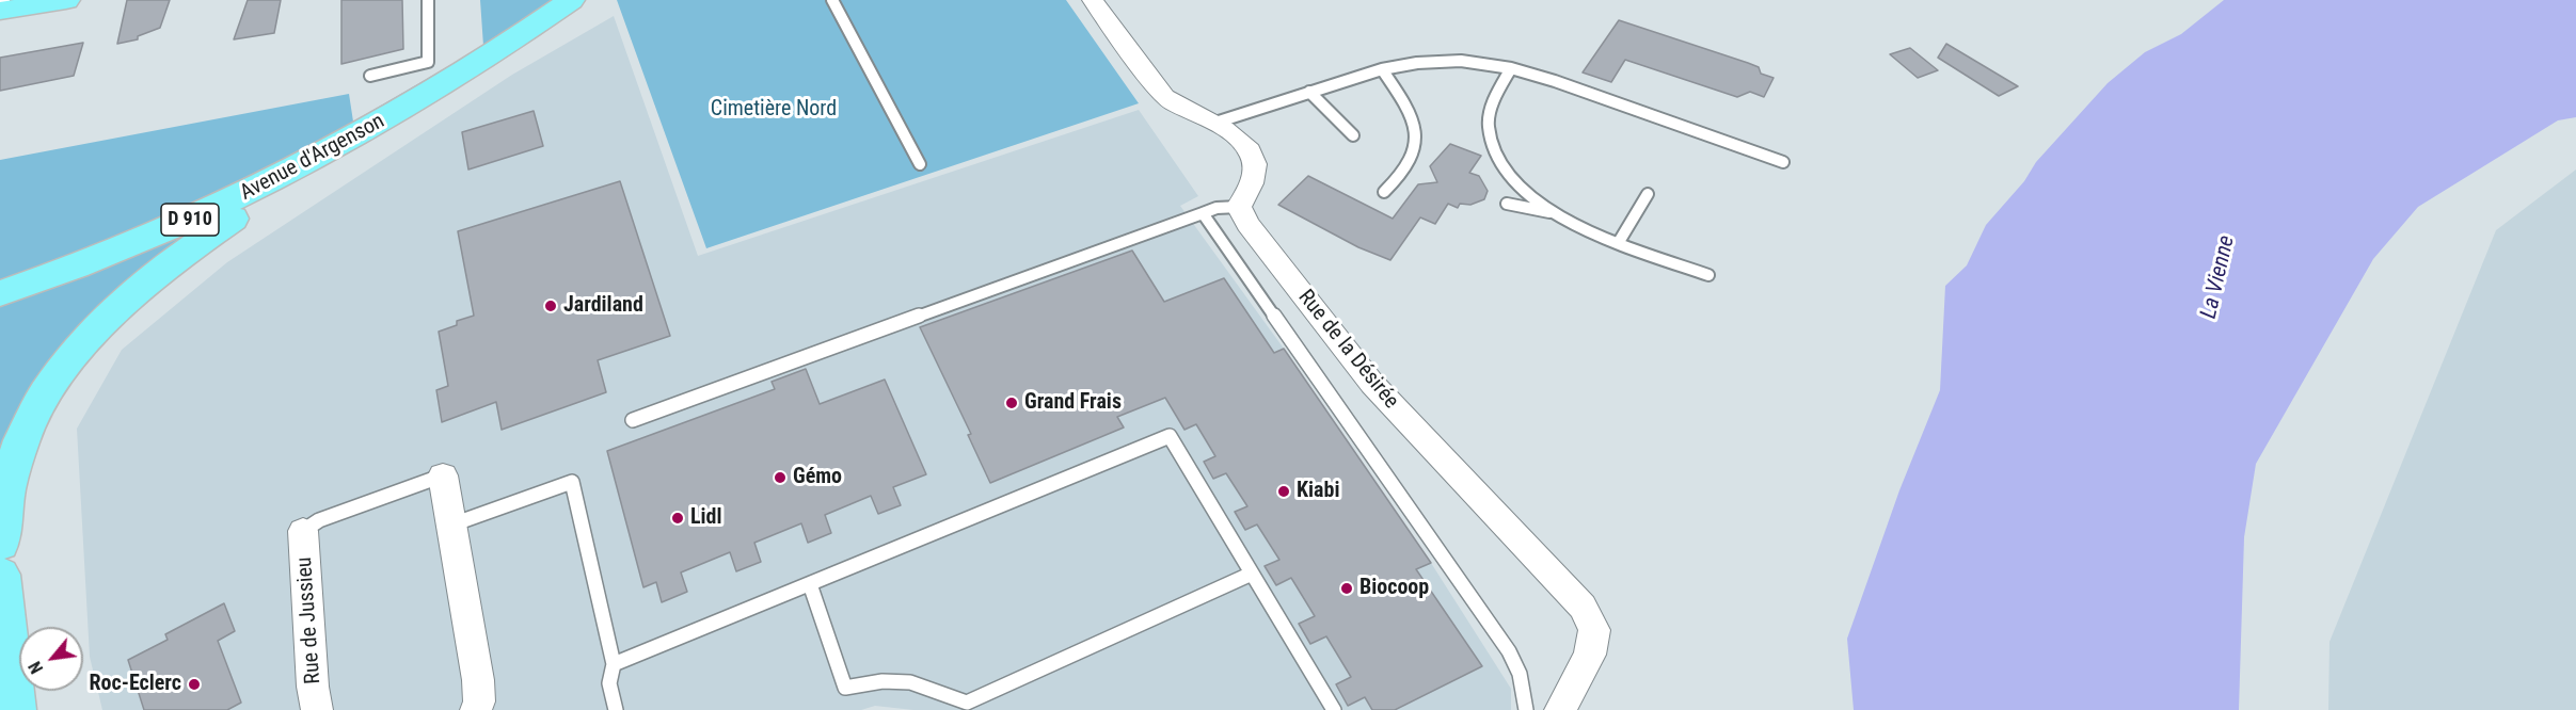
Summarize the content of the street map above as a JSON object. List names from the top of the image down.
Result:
{
  "streets": {
    "main road": ["Avenue d'Argenson", "D 910"],
    "street": ["Rue de la Désirée", "Rue de Jussieu"]
  },
  "water": ["La Vienne"],
  "parks": ["Cimetière Nord"],
  "places": [
    "Jardiland",
    "Grand Frais",
    "Gémo",
    "Kiabi",
    "Lidl",
    "Biocoop",
    "Roc-Eclerc"
  ],
  "north": "bottom left"
}
